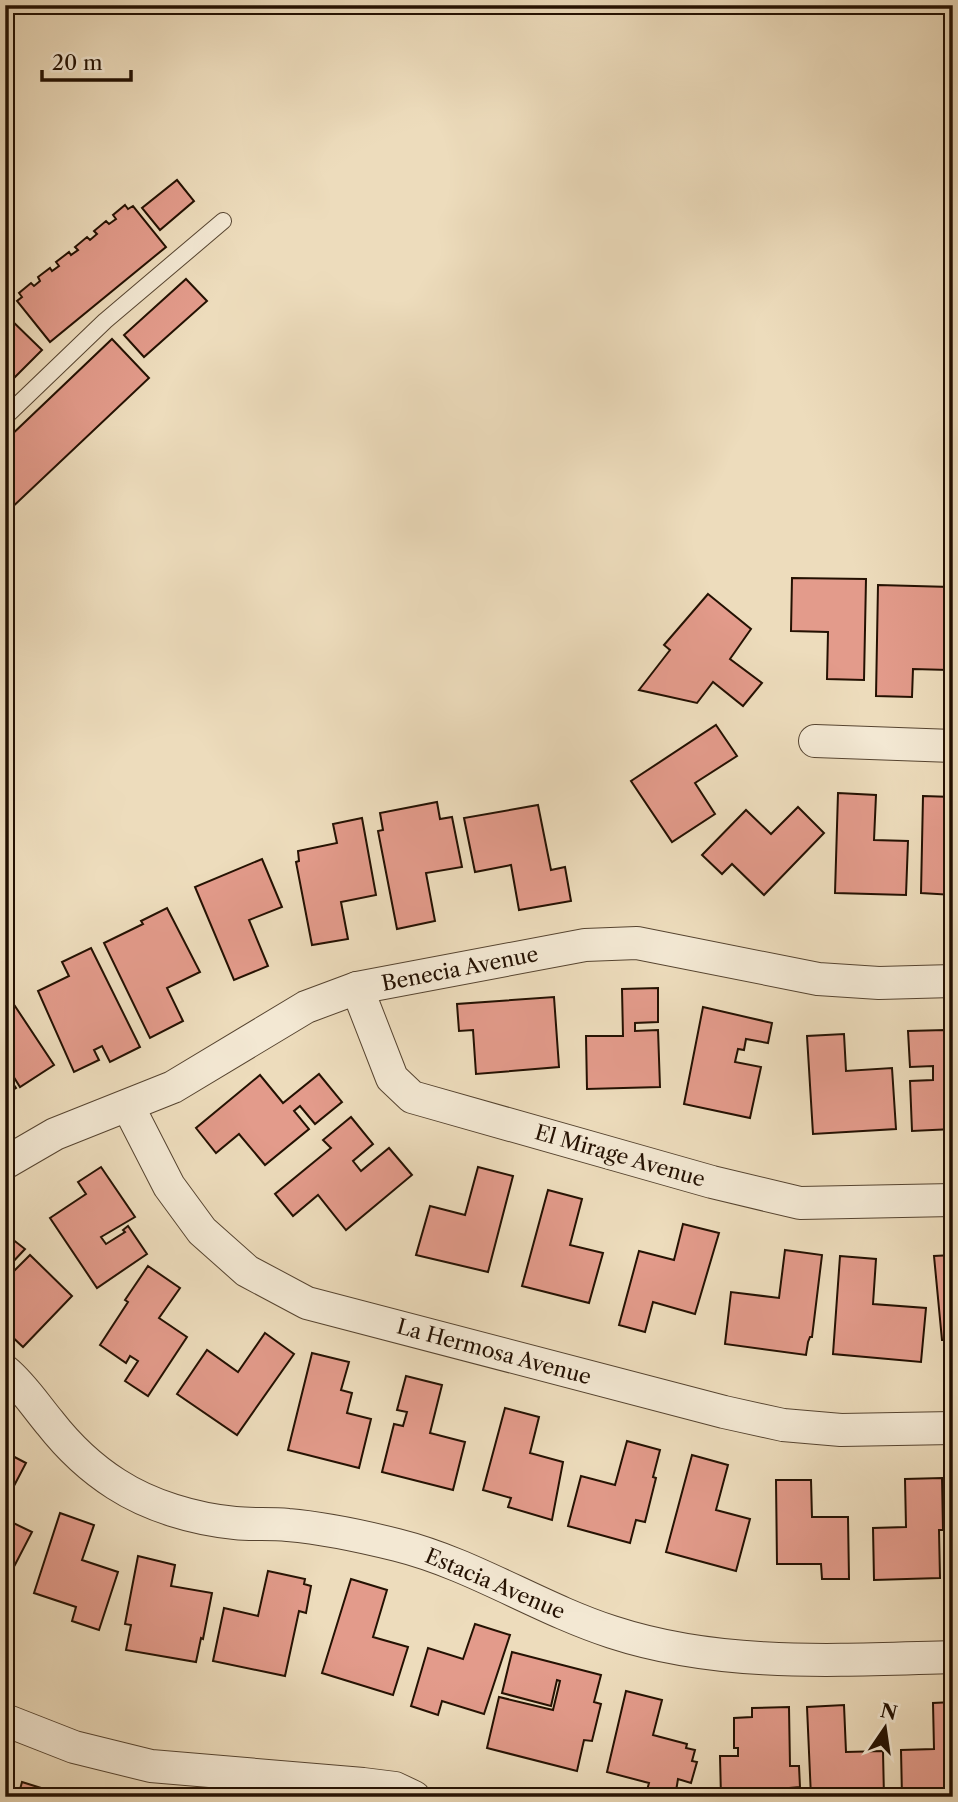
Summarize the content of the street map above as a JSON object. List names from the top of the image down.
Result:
{
  "streets": {
    "street": [
      "Benecia Avenue",
      "El Mirage Avenue",
      "La Hermosa Avenue",
      "Estacia Avenue"
    ]
  },
  "crossings": [
    ["Benecia Avenue", "El Mirage Avenue"],
    ["Benecia Avenue", "La Hermosa Avenue"]
  ],
  "scale_bar": "20 m",
  "north": "top"
}
